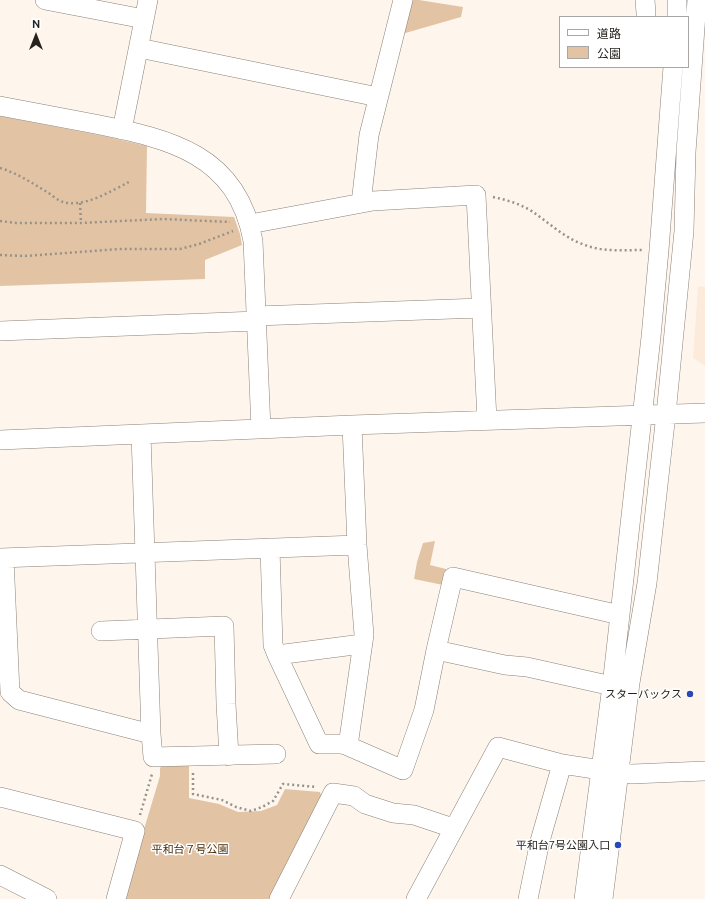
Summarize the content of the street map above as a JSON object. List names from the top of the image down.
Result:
{
  "parks": ["平和台７号公園"],
  "places": ["スターバックス", "平和台7号公園入口"],
  "legend": ["道路", "公園"],
  "north": "top"
}
